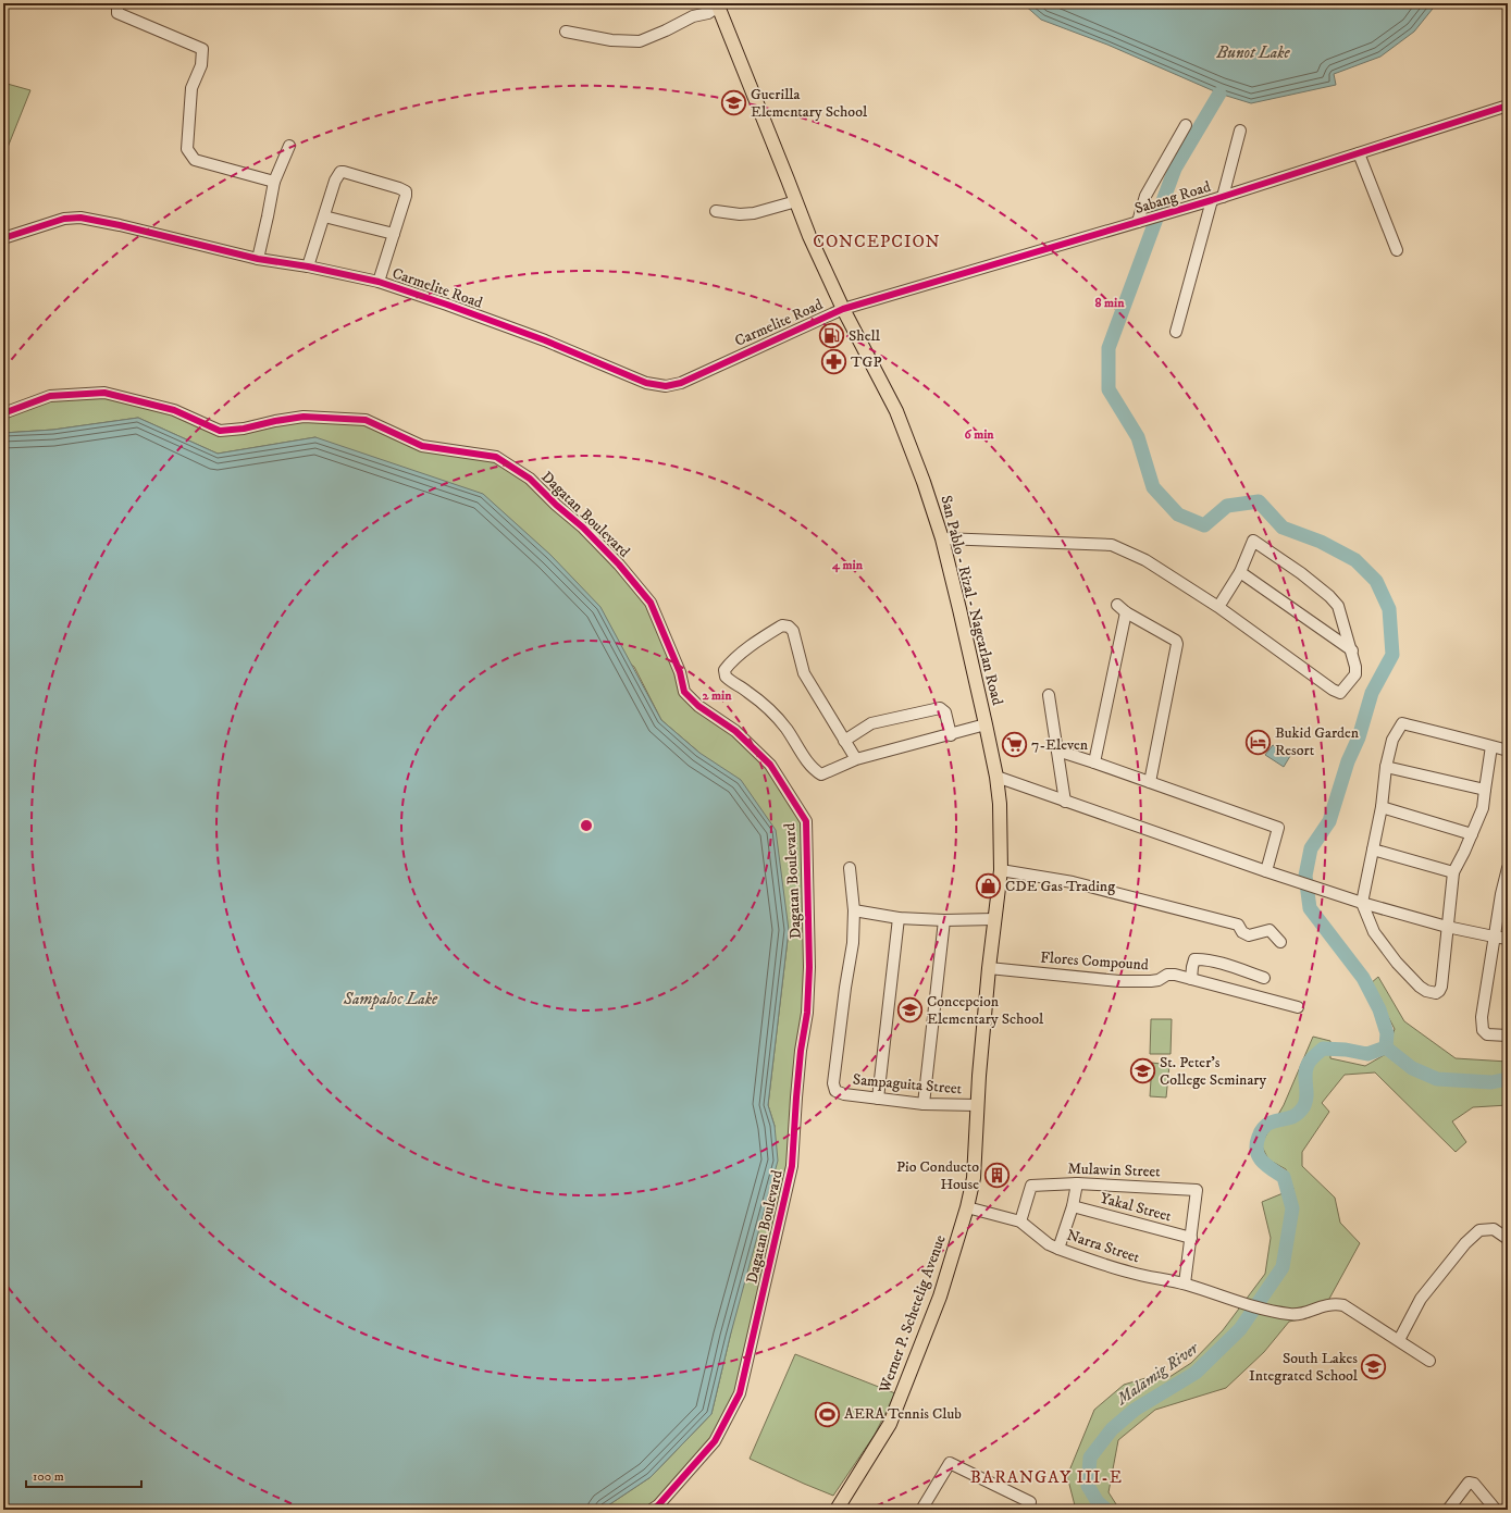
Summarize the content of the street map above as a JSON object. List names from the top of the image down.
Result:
{
  "streets": {
    "main road": ["San Pablo - Rizal - Nagcarlan Road", "Werner P. Schetelig Avenue"],
    "street": [
      "Sabang Road",
      "Carmelite Road",
      "Dagatan Boulevard",
      "Flores Compound",
      "Sampaguita Street",
      "Mulawin Street",
      "Yakal Street",
      "Narra Street"
    ]
  },
  "crossings": [
    ["Sabang Road", "Carmelite Road"],
    ["Sabang Road", "San Pablo - Rizal - Nagcarlan Road"],
    ["Carmelite Road", "San Pablo - Rizal - Nagcarlan Road"],
    ["San Pablo - Rizal - Nagcarlan Road", "Flores Compound"],
    ["San Pablo - Rizal - Nagcarlan Road", "Sampaguita Street"],
    ["San Pablo - Rizal - Nagcarlan Road", "Werner P. Schetelig Avenue"],
    ["Mulawin Street", "Yakal Street"],
    ["Mulawin Street", "Narra Street"],
    ["Narra Street", "Werner P. Schetelig Avenue"]
  ],
  "districts": ["CONCEPCION", "BARANGAY III-E"],
  "water": ["Bunot Lake", "Sampaloc Lake", "Malamig River"],
  "places": {
    "school or university": [
      "Guerilla Elementary School",
      "Concepcion Elementary School",
      "St. Peter's College Seminary",
      "South Lakes Integrated School"
    ],
    "fuel station": ["Shell"],
    "pharmacy": ["TGP"],
    "hotel": ["Bukid Garden Resort"],
    "supermarket": ["7-Eleven"],
    "shop": ["CDE Gas Trading"],
    "building": ["Pio Conducto House"],
    "sports": ["AERA Tennis Club"]
  },
  "scale_bar": "100 m",
  "rings": [
    "8 min",
    "6 min",
    "4 min",
    "2 min"
  ]
}
